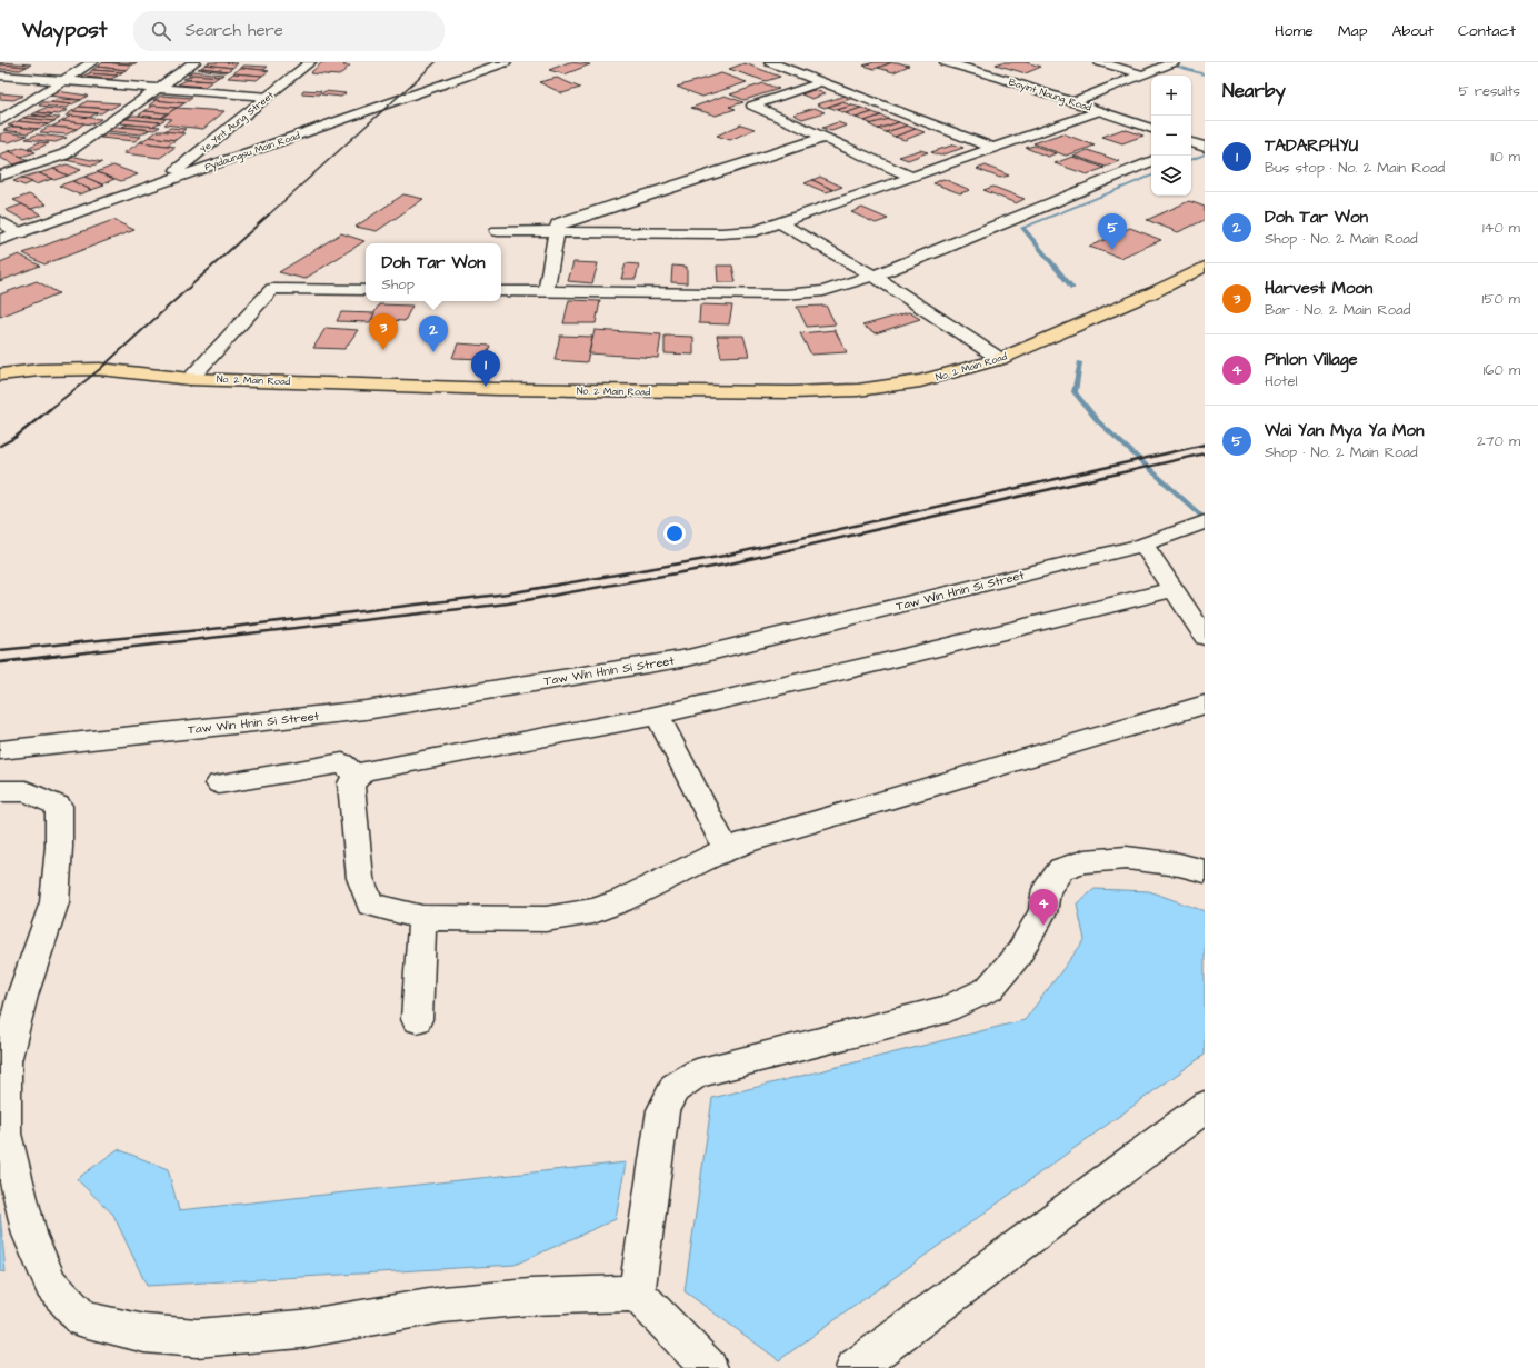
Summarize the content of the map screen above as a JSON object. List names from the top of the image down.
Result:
{
  "streets": {
    "main road": ["No. 2 Main Road"],
    "street": [
      "Bayint Naung Road",
      "Ye Yint Aung Street",
      "Pyidaungsu Main Road",
      "Taw Win Hnin Si Street"
    ]
  },
  "crossings": [
    ["Ye Yint Aung Street", "Pyidaungsu Main Road"]
  ],
  "page": {
    "header": "Waypost",
    "search": "Search here",
    "nav": [
      "Home",
      "Map",
      "About",
      "Contact"
    ],
    "heading": ["Nearby", "5 results"],
    "map_buttons": ["+", "−"],
    "list": [
      {
        "mark": "1",
        "name": "TADARPHYU",
        "note": "Bus stop · No. 2 Main Road",
        "value": "110 m"
      },
      {
        "mark": "2",
        "name": "Doh Tar Won",
        "note": "Shop · No. 2 Main Road",
        "value": "140 m"
      },
      {
        "mark": "3",
        "name": "Harvest Moon",
        "note": "Bar · No. 2 Main Road",
        "value": "150 m"
      },
      {
        "mark": "4",
        "name": "Pinlon Village",
        "note": "Hotel",
        "value": "160 m"
      },
      {
        "mark": "5",
        "name": "Wai Yan Mya Ya Mon",
        "note": "Shop · No. 2 Main Road",
        "value": "270 m"
      }
    ],
    "pins": [
      "5",
      "3",
      "2",
      "1",
      "4"
    ],
    "popup": ["Doh Tar Won", "Shop"]
  }
}
